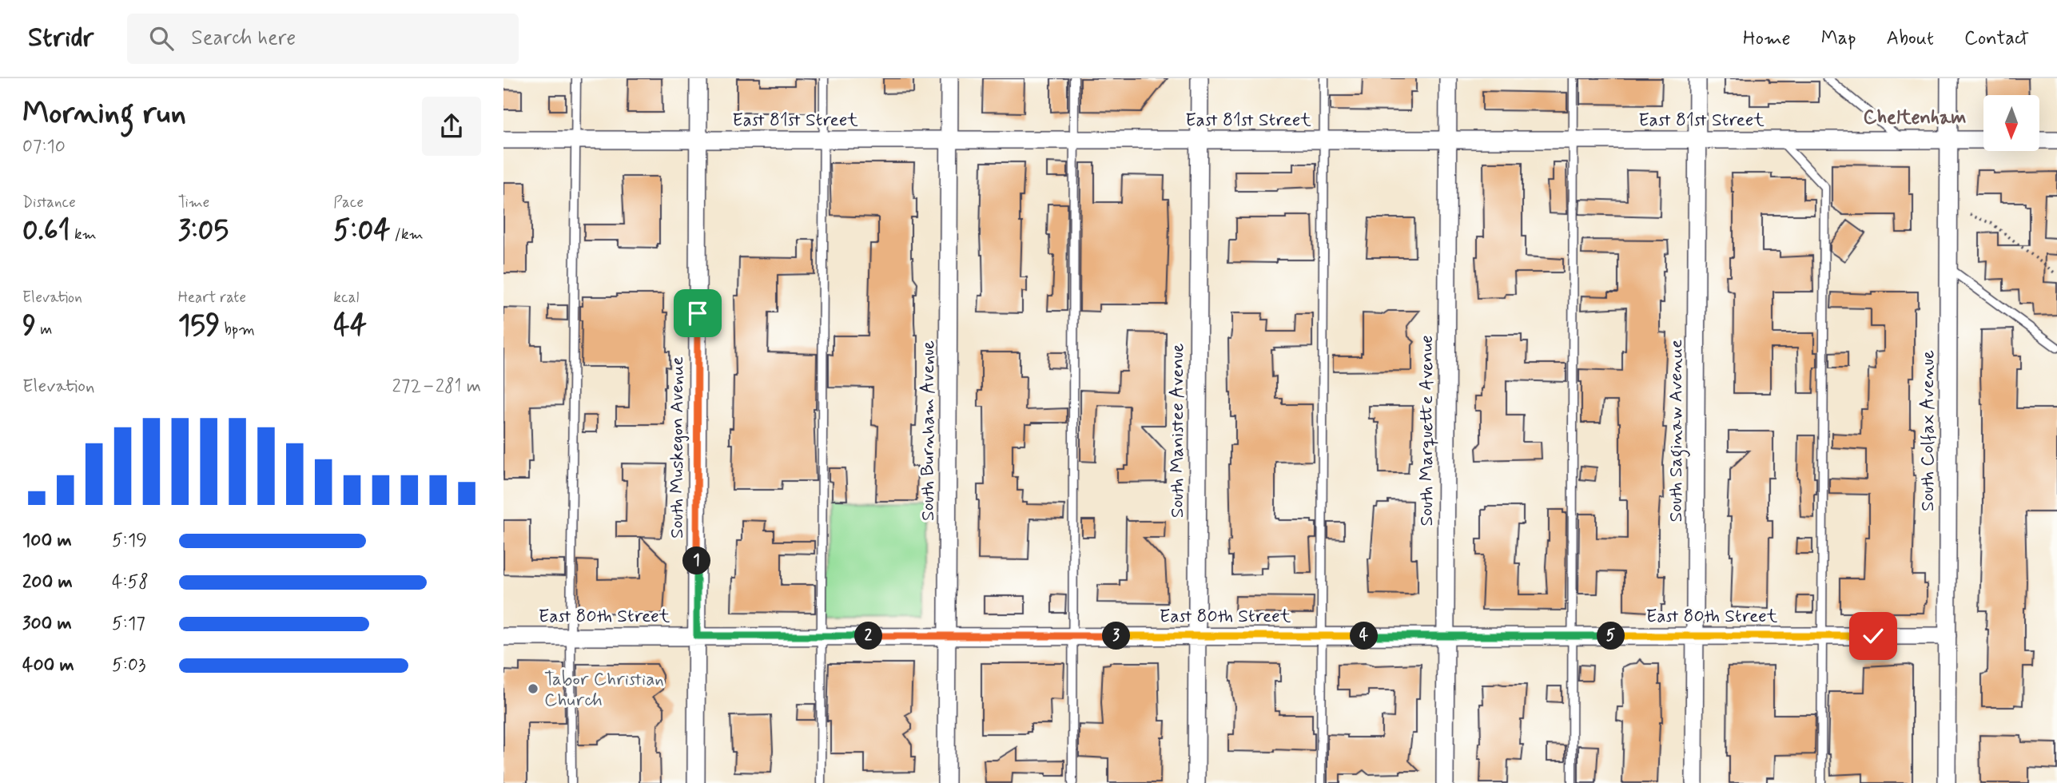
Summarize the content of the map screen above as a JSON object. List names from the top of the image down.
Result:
{
  "streets": {
    "street": [
      "East 81st Street",
      "South Burnham Avenue",
      "South Manistee Avenue",
      "South Marquette Avenue",
      "South Saginaw Avenue",
      "South Colfax Avenue",
      "South Muskegon Avenue",
      "East 80th Street"
    ]
  },
  "crossings": [
    ["East 81st Street", "South Burnham Avenue"],
    ["East 81st Street", "South Manistee Avenue"],
    ["East 81st Street", "South Marquette Avenue"],
    ["East 81st Street", "South Saginaw Avenue"],
    ["East 81st Street", "South Colfax Avenue"],
    ["East 81st Street", "South Muskegon Avenue"],
    ["South Burnham Avenue", "East 80th Street"],
    ["South Manistee Avenue", "East 80th Street"],
    ["South Marquette Avenue", "East 80th Street"],
    ["South Saginaw Avenue", "East 80th Street"],
    ["South Colfax Avenue", "East 80th Street"],
    ["South Muskegon Avenue", "East 80th Street"]
  ],
  "districts": ["Cheltenham"],
  "places": ["Tabor Christian Church"],
  "north": "bottom",
  "page": {
    "header": "Stridr",
    "search": "Search here",
    "nav": [
      "Home",
      "Map",
      "About",
      "Contact"
    ],
    "heading": ["Morning run", "07:10"],
    "stats": [
      ["Distance", "0.61 km"],
      ["Time", "3:05"],
      ["Pace", "5:04 /km"],
      ["Elevation", "9 m"],
      ["Heart rate", "159 bpm"],
      ["kcal", "44"]
    ],
    "chart": ["Elevation", "272–281 m"],
    "list": [
      {
        "name": "100 m",
        "note": "5:19"
      },
      {
        "name": "200 m",
        "note": "4:58"
      },
      {
        "name": "300 m",
        "note": "5:17"
      },
      {
        "name": "400 m",
        "note": "5:03"
      }
    ],
    "pins": [
      "1",
      "2",
      "3",
      "4",
      "5"
    ]
  }
}
